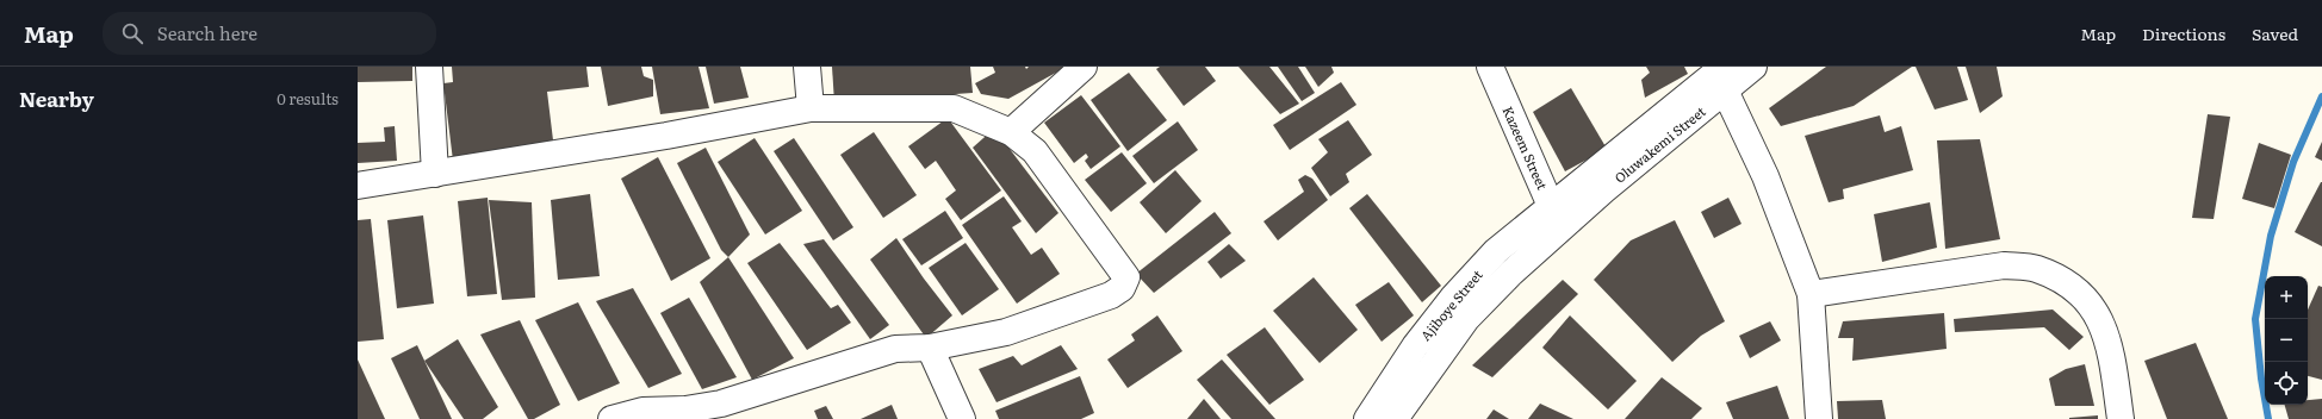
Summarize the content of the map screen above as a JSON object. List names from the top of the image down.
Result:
{
  "streets": {
    "street": ["Oluwakemi Street", "Kazeem Street", "Ajiboye Street"]
  },
  "crossings": [
    ["Oluwakemi Street", "Kazeem Street"],
    ["Oluwakemi Street", "Ajiboye Street"],
    ["Kazeem Street", "Ajiboye Street"]
  ],
  "page": {
    "header": "Map",
    "search": "Search here",
    "nav": ["Map", "Directions", "Saved"],
    "heading": ["Nearby", "0 results"],
    "map_buttons": ["+", "−"]
  }
}
